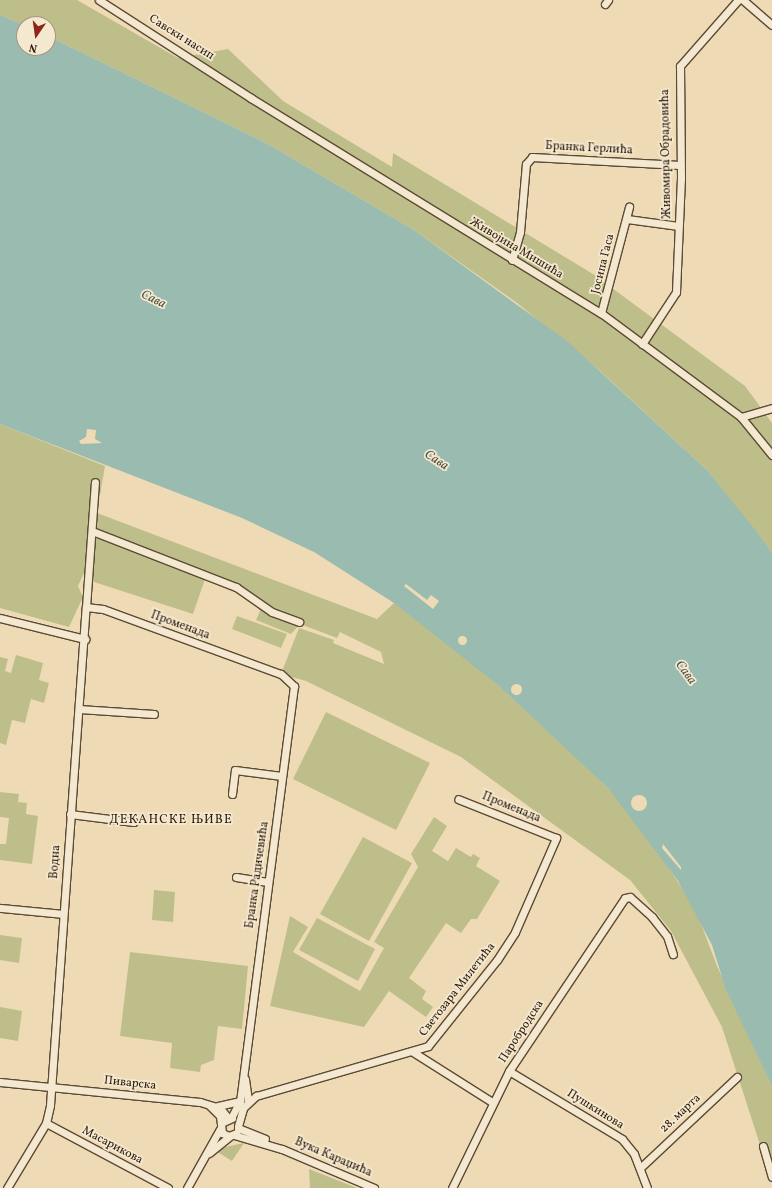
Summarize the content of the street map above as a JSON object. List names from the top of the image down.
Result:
{
  "streets": {
    "street": [
      "Савски насип",
      "Бранка Герлића",
      "Живомира Обрадовића",
      "Живојина Мишића",
      "Јосипа Гаса",
      "Променада",
      "Водна",
      "Бранка Радичевића",
      "Светозара Милетића",
      "Паробродска",
      "Пиварска",
      "Пушкинова",
      "28. марта",
      "Масарикова",
      "Вука Караџића"
    ]
  },
  "crossings": [
    ["Савски насип", "Живојина Мишића"],
    ["Бранка Герлића", "Живомира Обрадовића"],
    ["Бранка Герлића", "Живојина Мишића"],
    ["Живомира Обрадовића", "Живојина Мишића"],
    ["Живојина Мишића", "Јосипа Гаса"],
    ["Променада", "Бранка Радичевића"],
    ["Променада", "Светозара Милетића"],
    ["Водна", "Пиварска"],
    ["Водна", "Масарикова"],
    ["Бранка Радичевића", "Светозара Милетића"],
    ["Бранка Радичевића", "Пиварска"],
    ["Светозара Милетића", "Пиварска"],
    ["Паробродска", "Пушкинова"],
    ["Пиварска", "Вука Караџића"],
    ["Пушкинова", "28. марта"]
  ],
  "districts": ["ДЕКАНСКЕ ЊИВЕ"],
  "water": ["Сава"],
  "north": "bottom"
}
